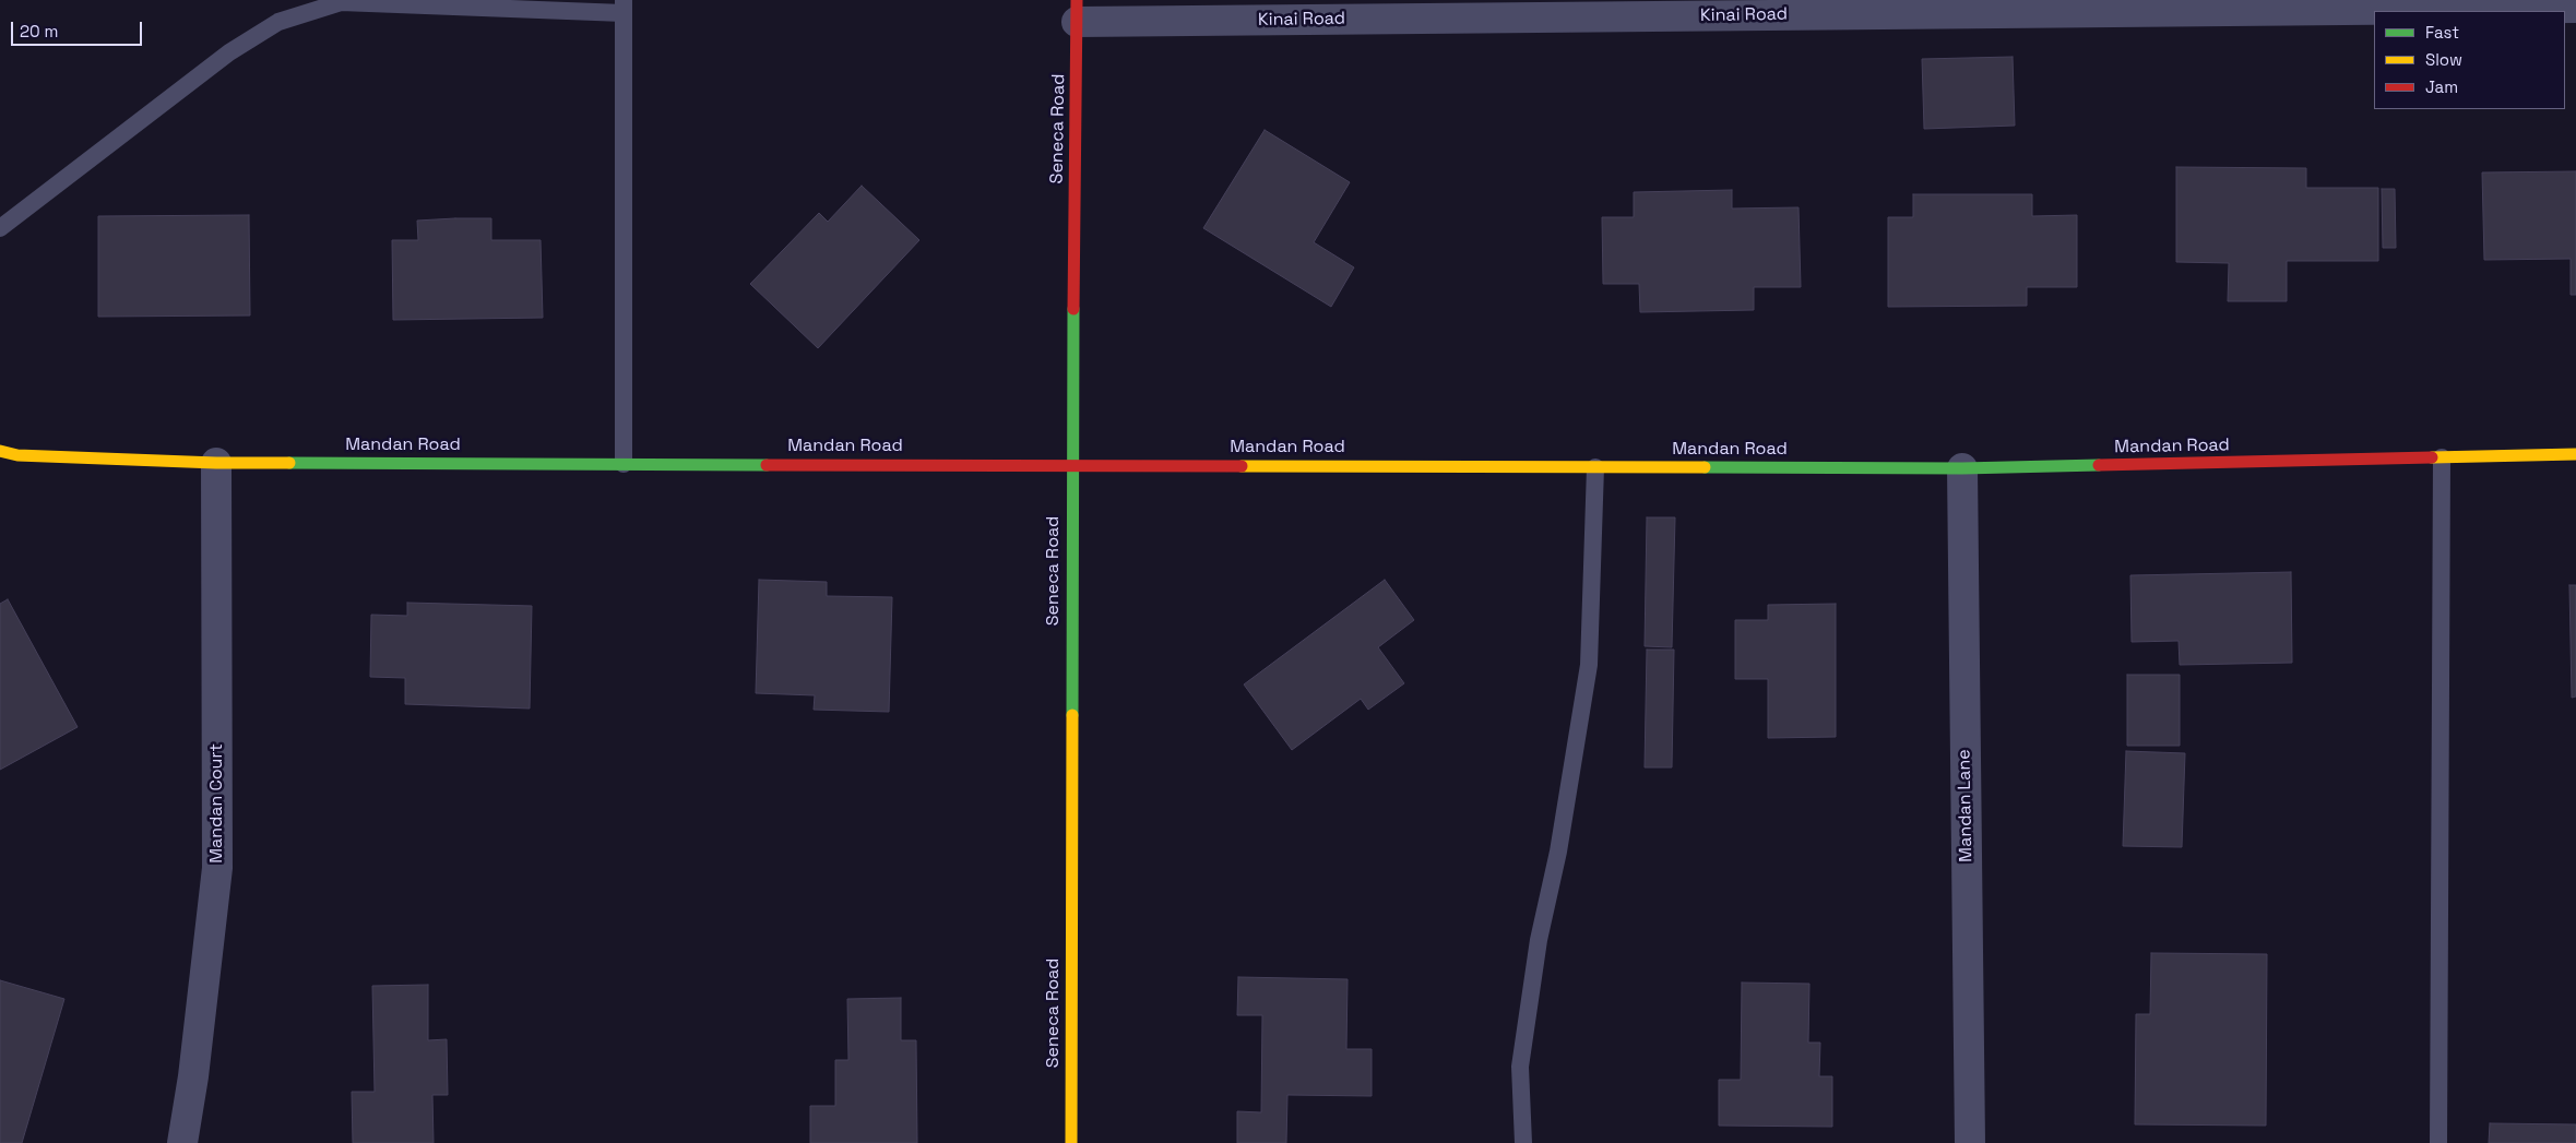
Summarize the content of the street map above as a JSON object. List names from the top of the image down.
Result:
{
  "streets": {
    "street": [
      "Kinai Road",
      "Seneca Road",
      "Mandan Road",
      "Mandan Court",
      "Mandan Lane"
    ]
  },
  "crossings": [
    ["Kinai Road", "Seneca Road"],
    ["Seneca Road", "Mandan Road"],
    ["Mandan Road", "Mandan Court"],
    ["Mandan Road", "Mandan Lane"]
  ],
  "legend": ["Fast", "Slow", "Jam"],
  "scale_bar": "20 m"
}
